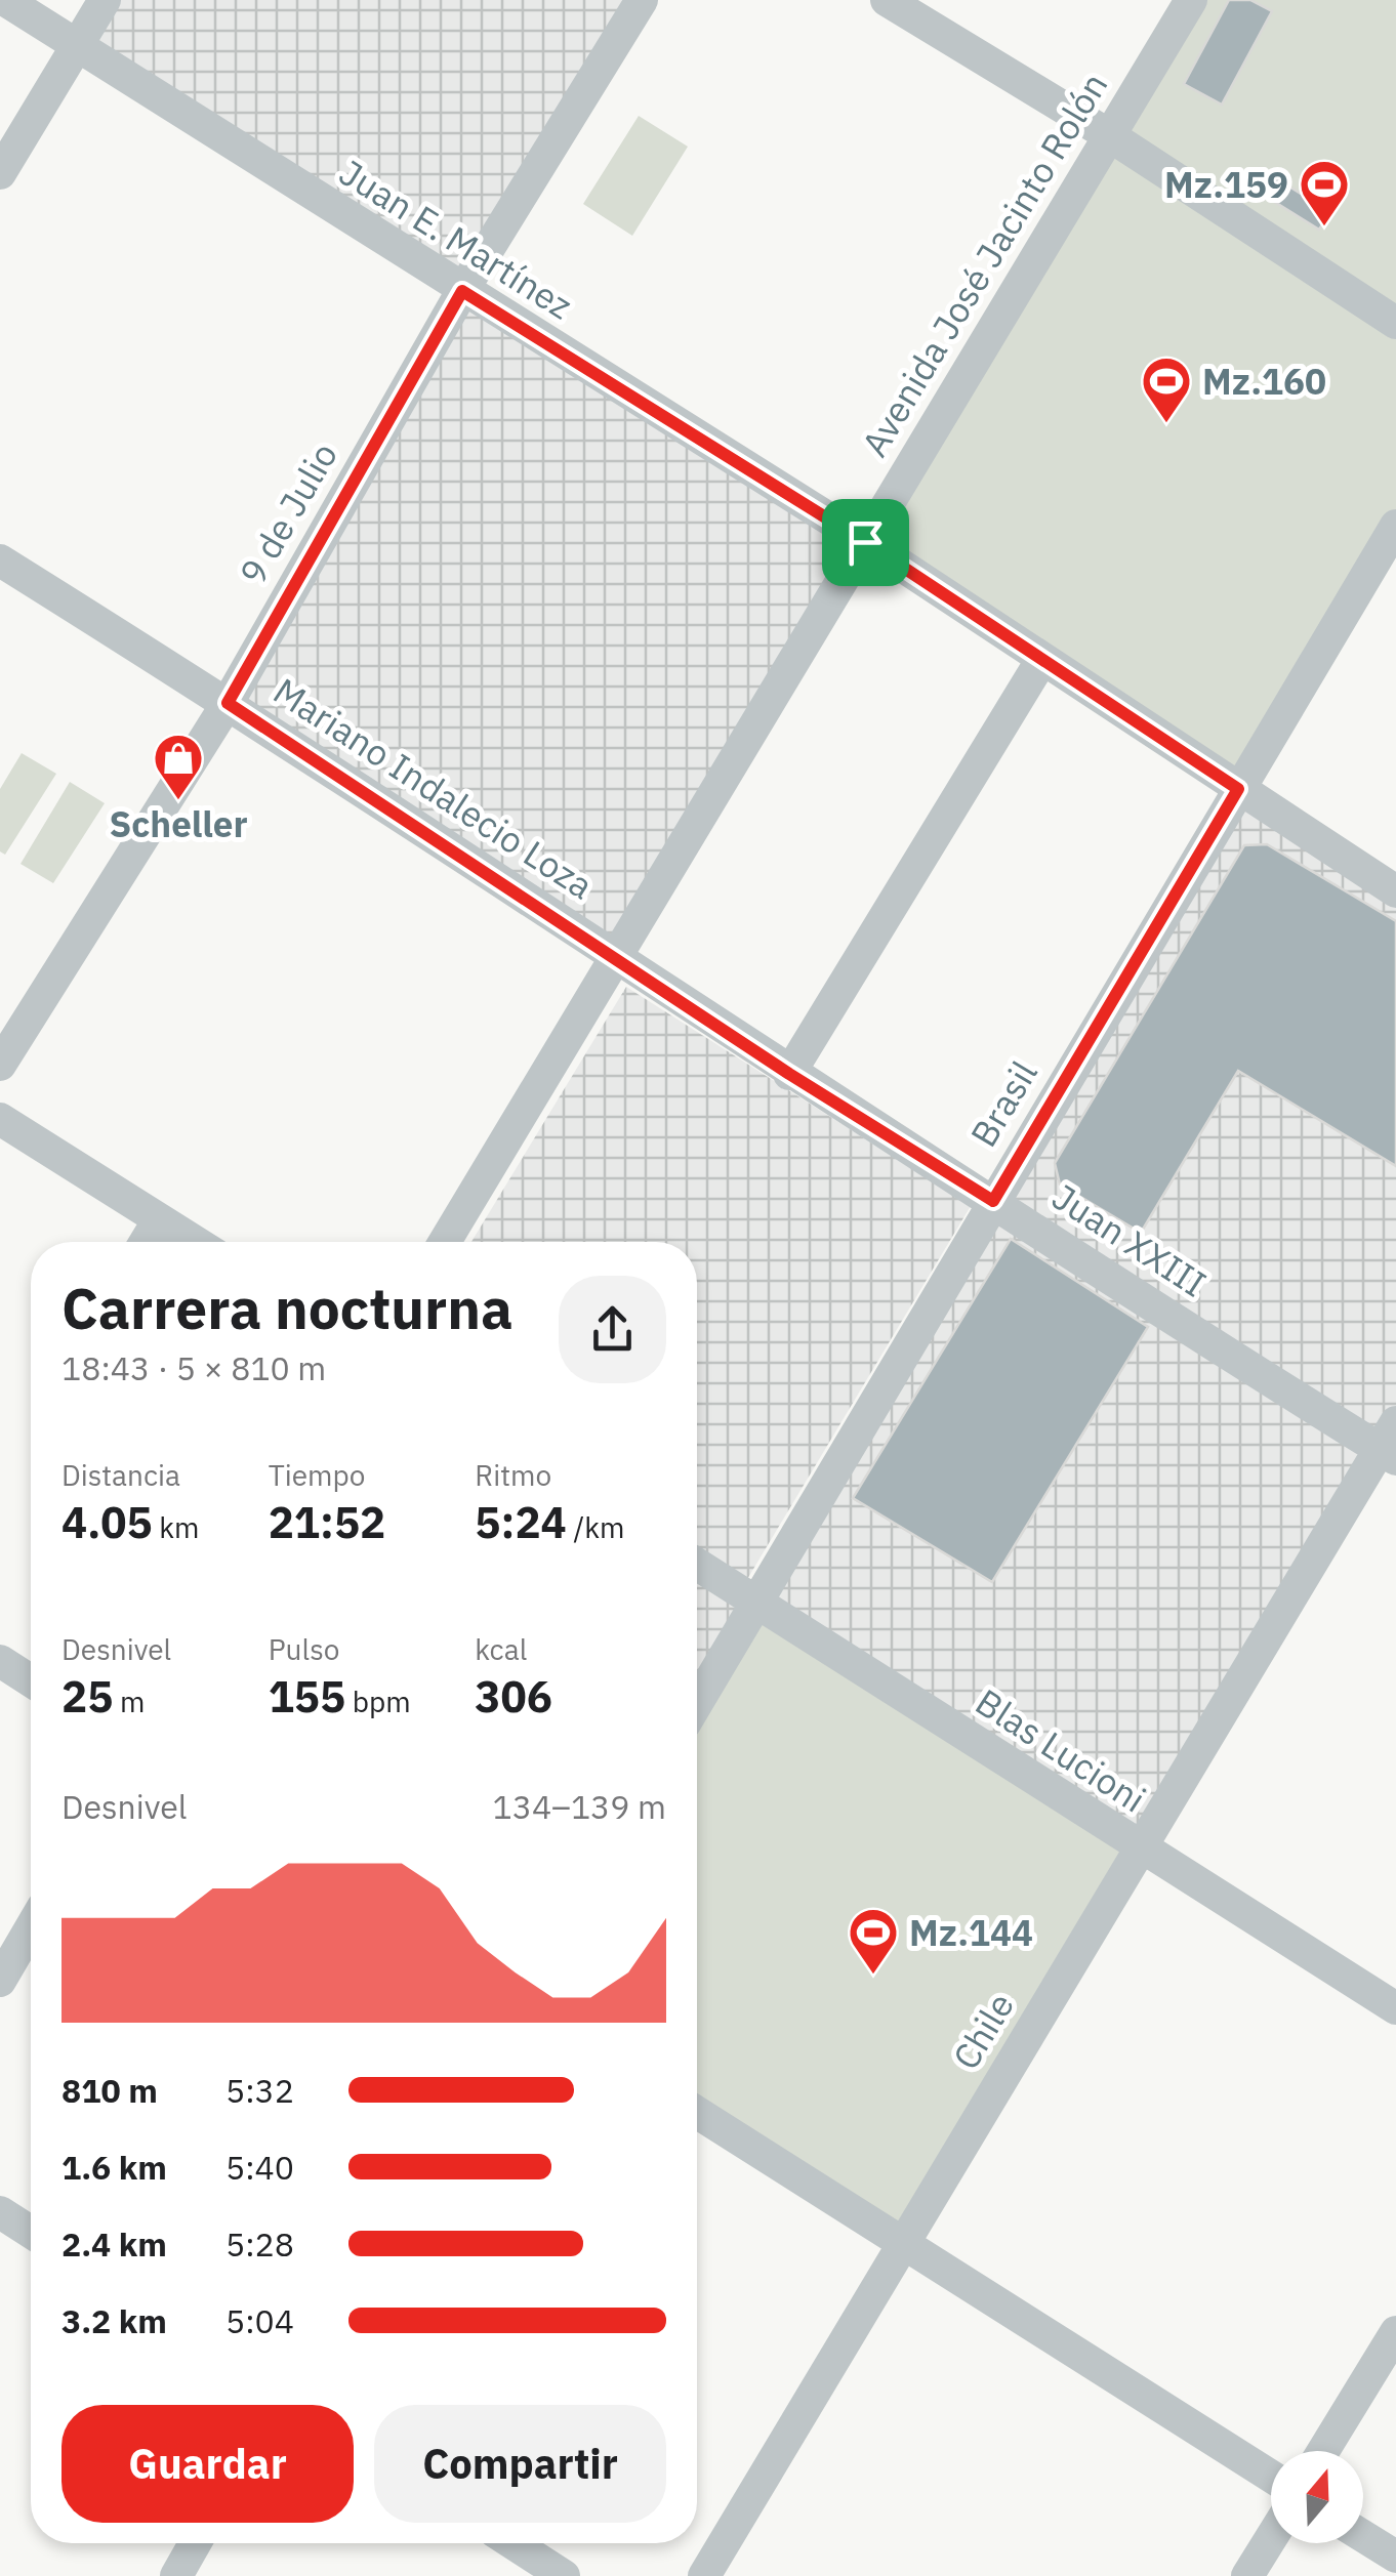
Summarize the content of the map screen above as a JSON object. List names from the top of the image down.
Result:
{
  "streets": {
    "street": [
      "Juan E. Martínez",
      "Avenida José Jacinto Rolón",
      "9 de Julio",
      "Mariano Indalecio Loza",
      "Brasil",
      "Juan XXIII",
      "Blas Lucioni",
      "Chile"
    ]
  },
  "crossings": [
    ["Juan E. Martínez", "Avenida José Jacinto Rolón"],
    ["Juan E. Martínez", "9 de Julio"],
    ["Juan E. Martínez", "Brasil"],
    ["Avenida José Jacinto Rolón", "Mariano Indalecio Loza"],
    ["Avenida José Jacinto Rolón", "Juan XXIII"],
    ["9 de Julio", "Mariano Indalecio Loza"],
    ["Mariano Indalecio Loza", "Juan XXIII"],
    ["Brasil", "Juan XXIII"],
    ["Brasil", "Blas Lucioni"],
    ["Juan XXIII", "Chile"],
    ["Blas Lucioni", "Chile"]
  ],
  "places": {
    "sports": ["Mz.159", "Mz.160", "Mz.144"],
    "shop": ["Scheller"]
  },
  "north": "top",
  "page": {
    "heading": ["Carrera nocturna", "18:43 · 5 × 810 m"],
    "stats": [
      ["Distancia", "4.05 km"],
      ["Tiempo", "21:52"],
      ["Ritmo", "5:24 /km"],
      ["Desnivel", "25 m"],
      ["Pulso", "155 bpm"],
      ["kcal", "306"]
    ],
    "chart": ["Desnivel", "134–139 m"],
    "list": [
      {
        "name": "810 m",
        "note": "5:32"
      },
      {
        "name": "1.6 km",
        "note": "5:40"
      },
      {
        "name": "2.4 km",
        "note": "5:28"
      },
      {
        "name": "3.2 km",
        "note": "5:04"
      }
    ],
    "buttons": ["Guardar", "Compartir"]
  }
}
